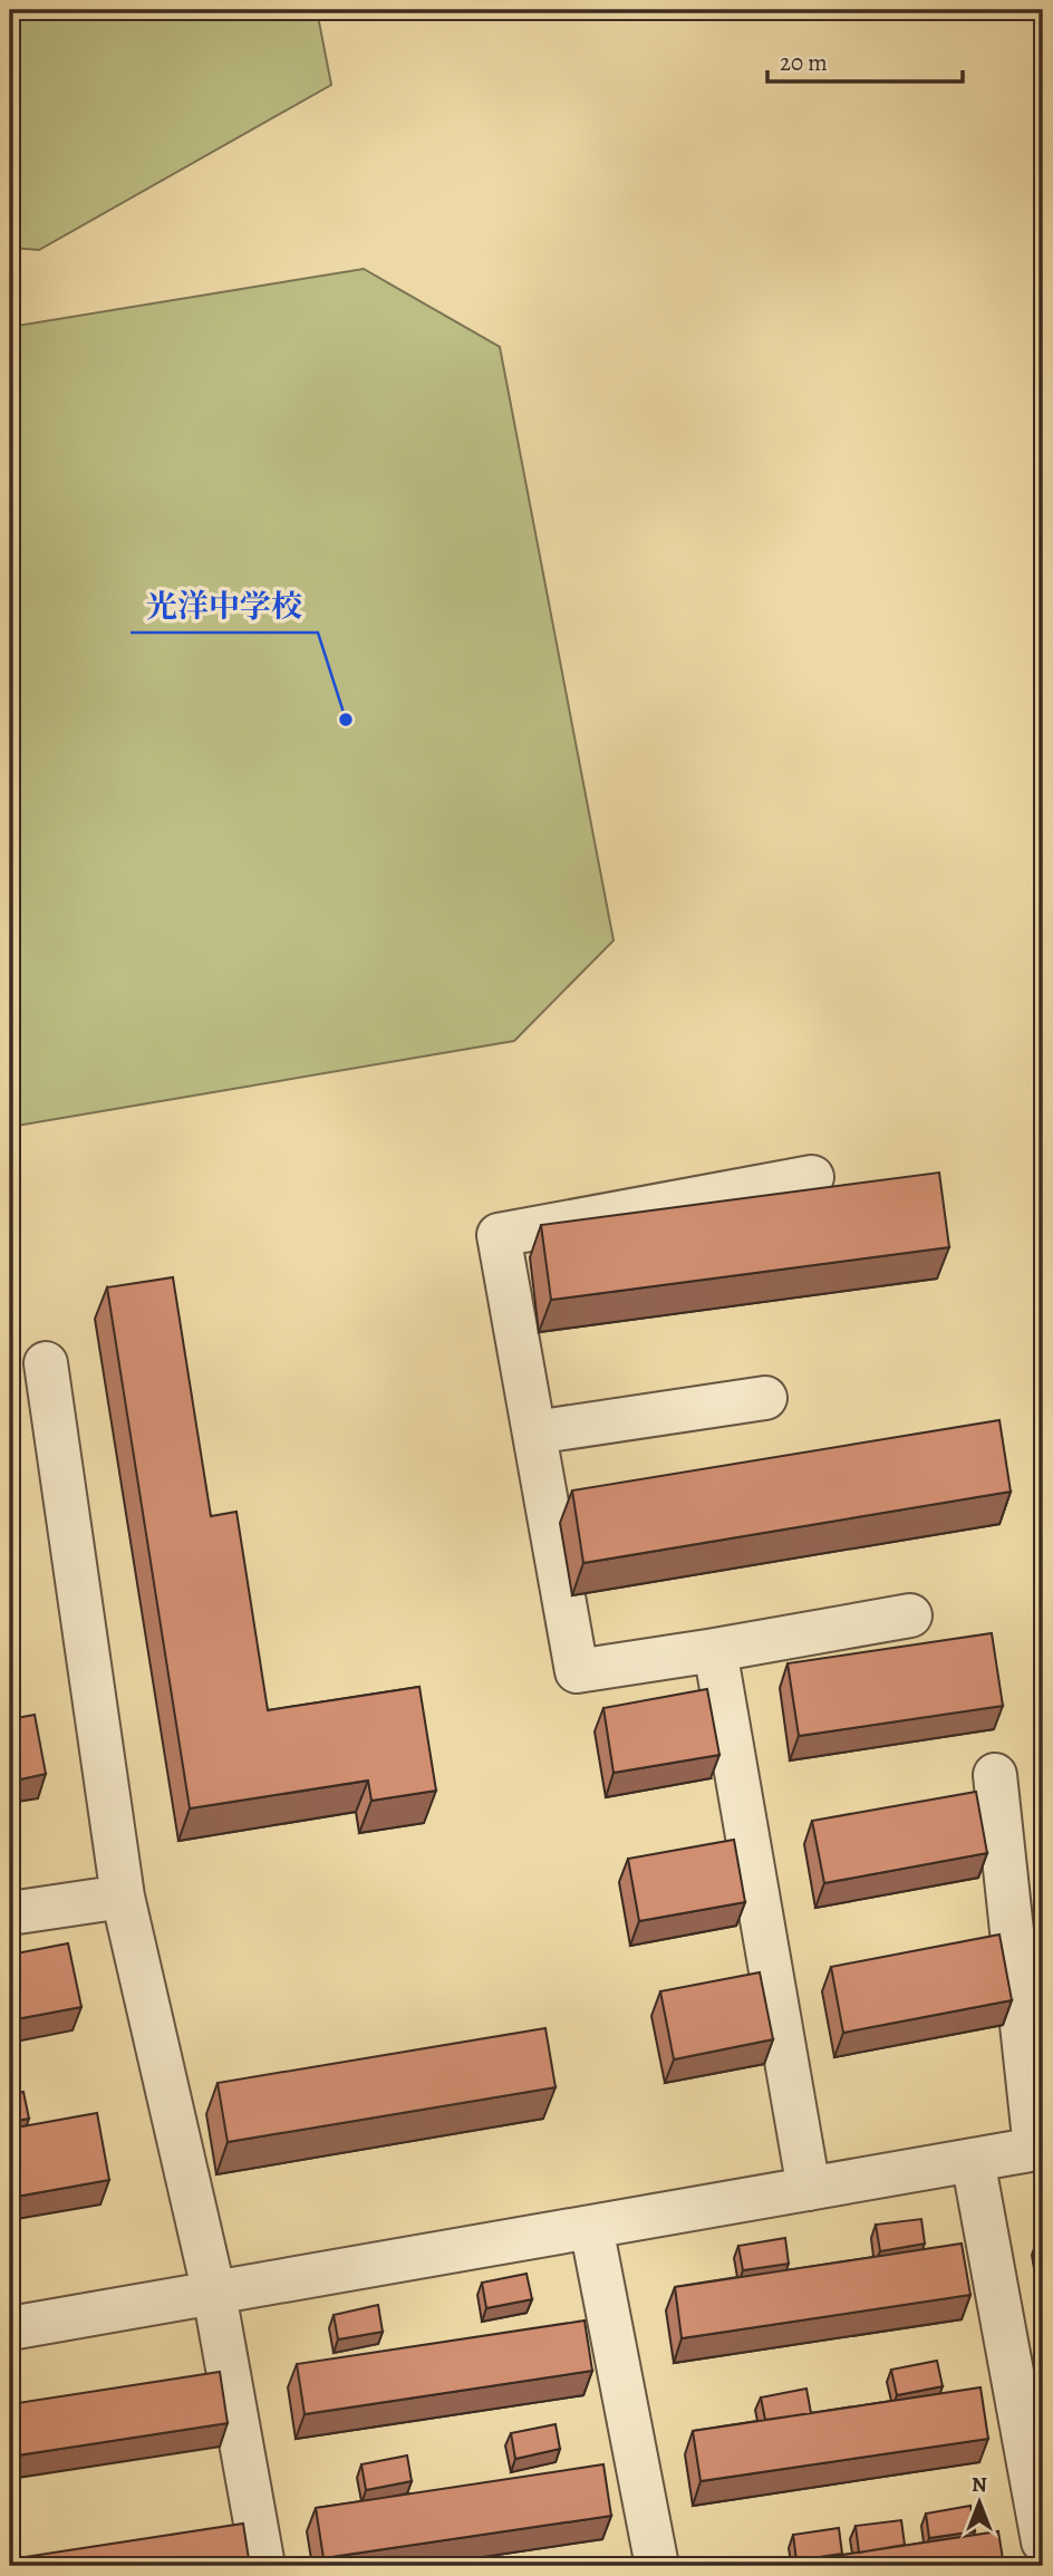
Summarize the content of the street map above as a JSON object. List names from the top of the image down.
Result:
{
  "places": ["光洋中学校"],
  "scale_bar": "20 m",
  "north": "top"
}
